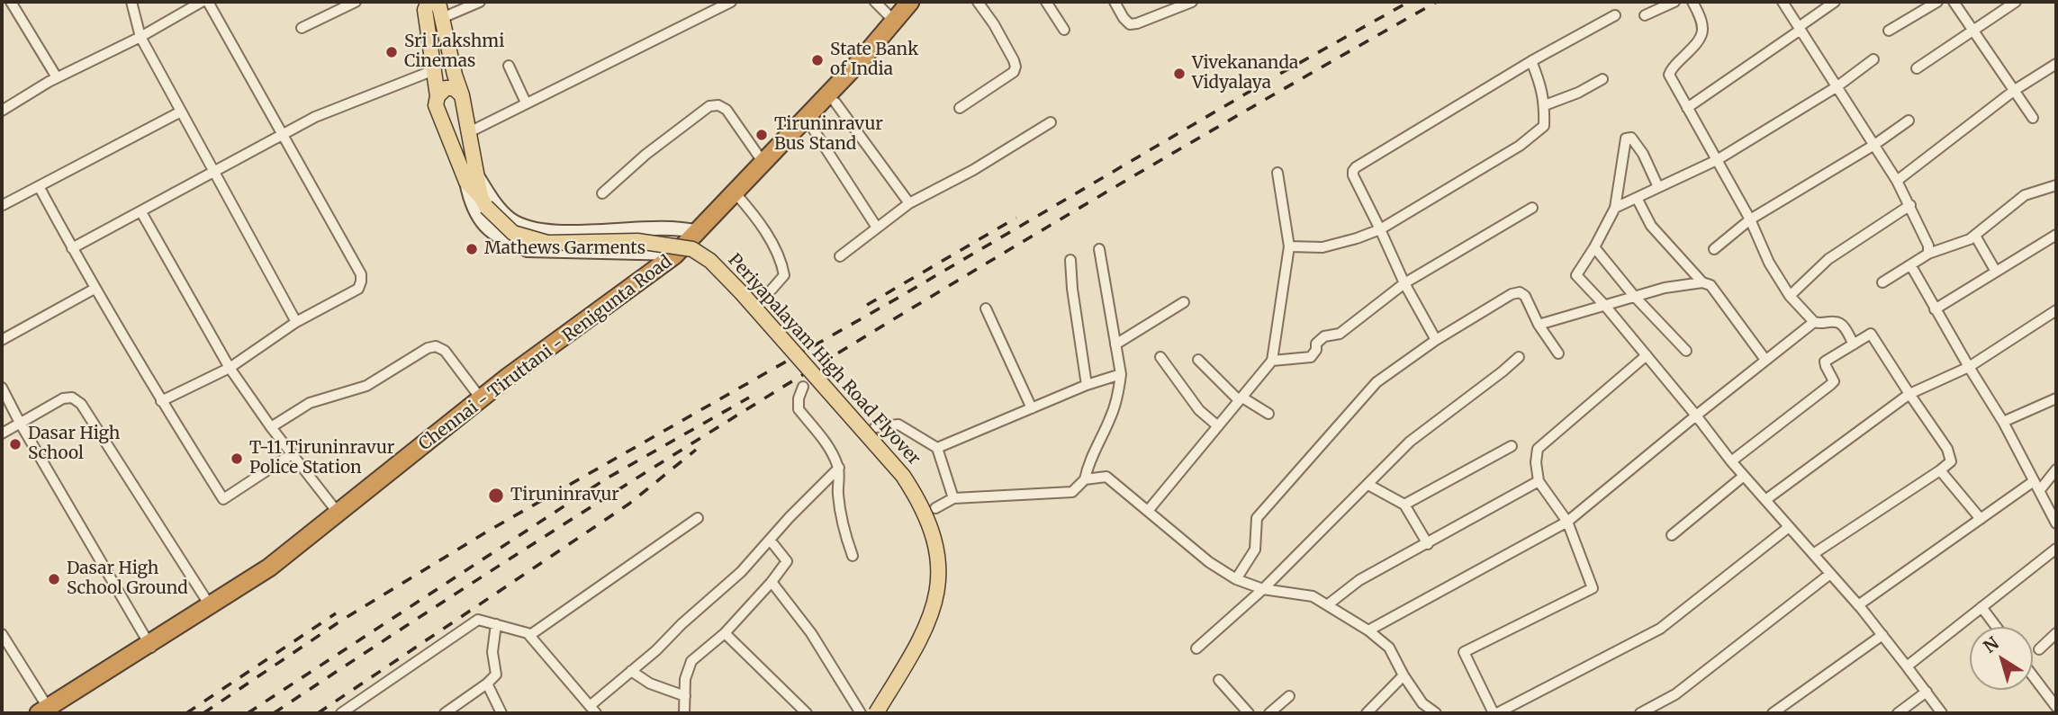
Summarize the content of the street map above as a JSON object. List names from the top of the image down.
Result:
{
  "streets": {
    "highway": ["Chennai - Tiruttani - Renigunta Road"],
    "main road": ["Periyapalayam High Road Flyover"]
  },
  "places": [
    "Sri Lakshmi Cinemas",
    "State Bank of India",
    "Vivekananda Vidyalaya",
    "Tiruninravur Bus Stand",
    "Mathews Garments",
    "Dasar High School",
    "T-11 Tiruninravur Police Station",
    "Tiruninravur",
    "Dasar High School Ground"
  ],
  "north": "top left"
}
